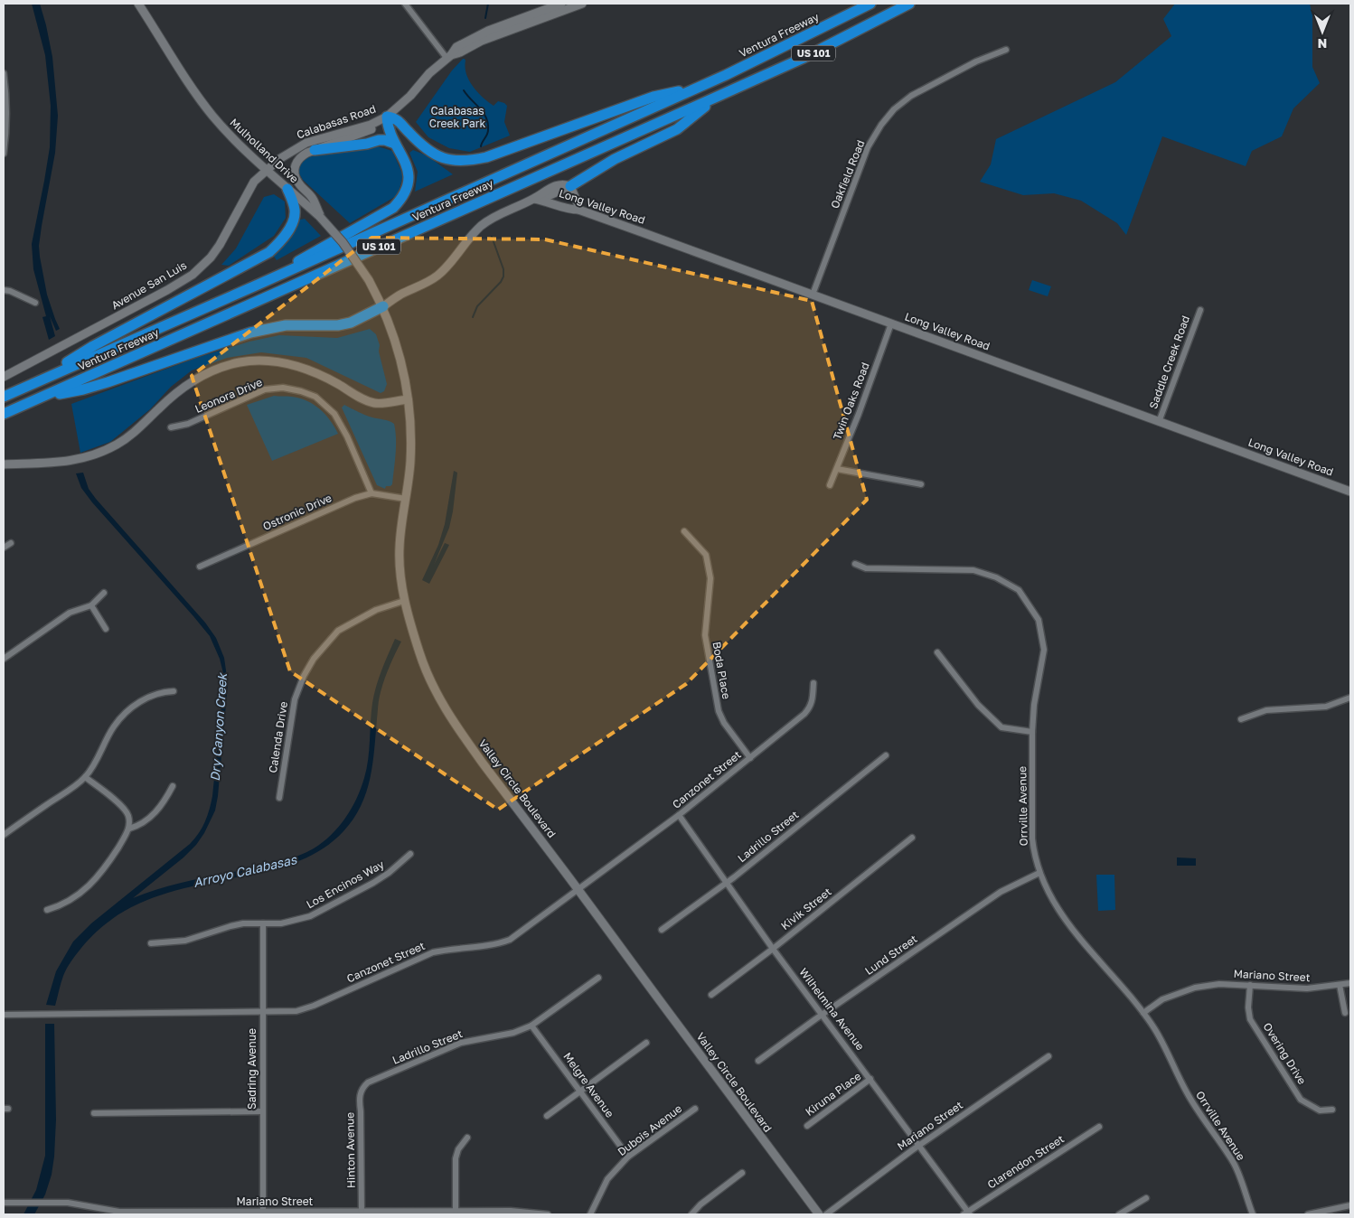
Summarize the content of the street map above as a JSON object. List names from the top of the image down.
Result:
{
  "streets": {
    "highway": ["Ventura Freeway", "US 101"],
    "main road": [
      "Calabasas Road",
      "Mulholland Drive",
      "Long Valley Road",
      "Avenue San Luis",
      "Valley Circle Boulevard"
    ],
    "street": [
      "Oakfield Road",
      "Saddle Creek Road",
      "Leonora Drive",
      "Twin Oaks Road",
      "Ostronic Drive",
      "Boda Place",
      "Calenda Drive",
      "Canzonet Street",
      "Orrville Avenue",
      "Ladrillo Street",
      "Los Encinos Way",
      "Kivik Street",
      "Lund Street",
      "Mariano Street",
      "Wilhelmina Avenue",
      "Overing Drive",
      "Sadring Avenue",
      "Melgre Avenue",
      "Kiruna Place",
      "Dubois Avenue",
      "Hinton Avenue",
      "Clarendon Street"
    ]
  },
  "crossings": [
    ["Calabasas Road", "Mulholland Drive"],
    ["Calabasas Road", "Avenue San Luis"],
    ["Mulholland Drive", "Long Valley Road"],
    ["Mulholland Drive", "Avenue San Luis"],
    ["Mulholland Drive", "Valley Circle Boulevard"],
    ["Oakfield Road", "Long Valley Road"],
    ["Long Valley Road", "Saddle Creek Road"],
    ["Long Valley Road", "Twin Oaks Road"],
    ["Long Valley Road", "Valley Circle Boulevard"],
    ["Leonora Drive", "Ostronic Drive"],
    ["Ostronic Drive", "Valley Circle Boulevard"],
    ["Boda Place", "Canzonet Street"],
    ["Calenda Drive", "Valley Circle Boulevard"],
    ["Canzonet Street", "Valley Circle Boulevard"],
    ["Canzonet Street", "Wilhelmina Avenue"],
    ["Canzonet Street", "Sadring Avenue"],
    ["Orrville Avenue", "Lund Street"],
    ["Orrville Avenue", "Mariano Street"],
    ["Ladrillo Street", "Wilhelmina Avenue"],
    ["Ladrillo Street", "Melgre Avenue"],
    ["Ladrillo Street", "Hinton Avenue"],
    ["Los Encinos Way", "Sadring Avenue"],
    ["Kivik Street", "Wilhelmina Avenue"],
    ["Lund Street", "Wilhelmina Avenue"],
    ["Mariano Street", "Wilhelmina Avenue"],
    ["Mariano Street", "Overing Drive"],
    ["Mariano Street", "Sadring Avenue"],
    ["Mariano Street", "Hinton Avenue"],
    ["Wilhelmina Avenue", "Kiruna Place"],
    ["Wilhelmina Avenue", "Clarendon Street"],
    ["Melgre Avenue", "Dubois Avenue"]
  ],
  "water": ["Dry Canyon Creek", "Arroyo Calabasas"],
  "parks": ["Calabasas Creek Park"],
  "north": "bottom"
}
